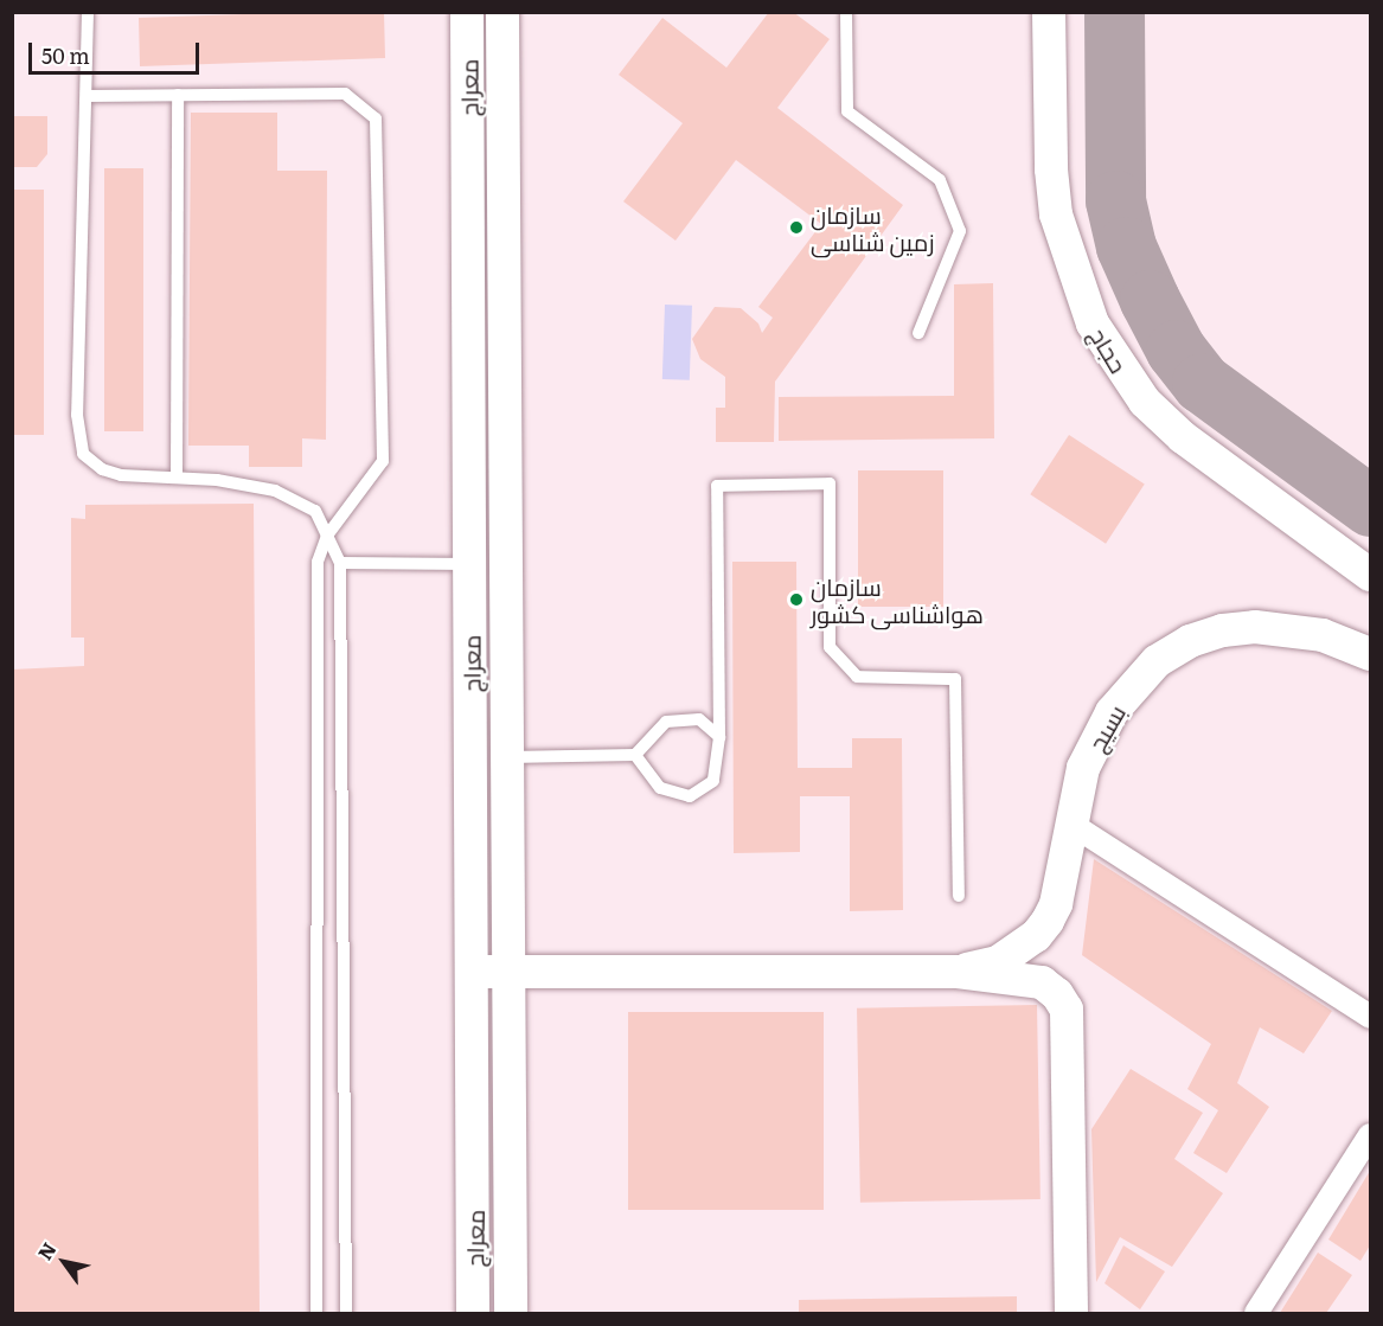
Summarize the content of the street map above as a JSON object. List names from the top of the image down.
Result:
{
  "streets": {
    "main road": ["معراج", "حجاج", "بسیج"]
  },
  "places": ["سازمان زمین شناسی", "سازمان هواشناسی کشور"],
  "scale_bar": "50 m",
  "north": "top left"
}
